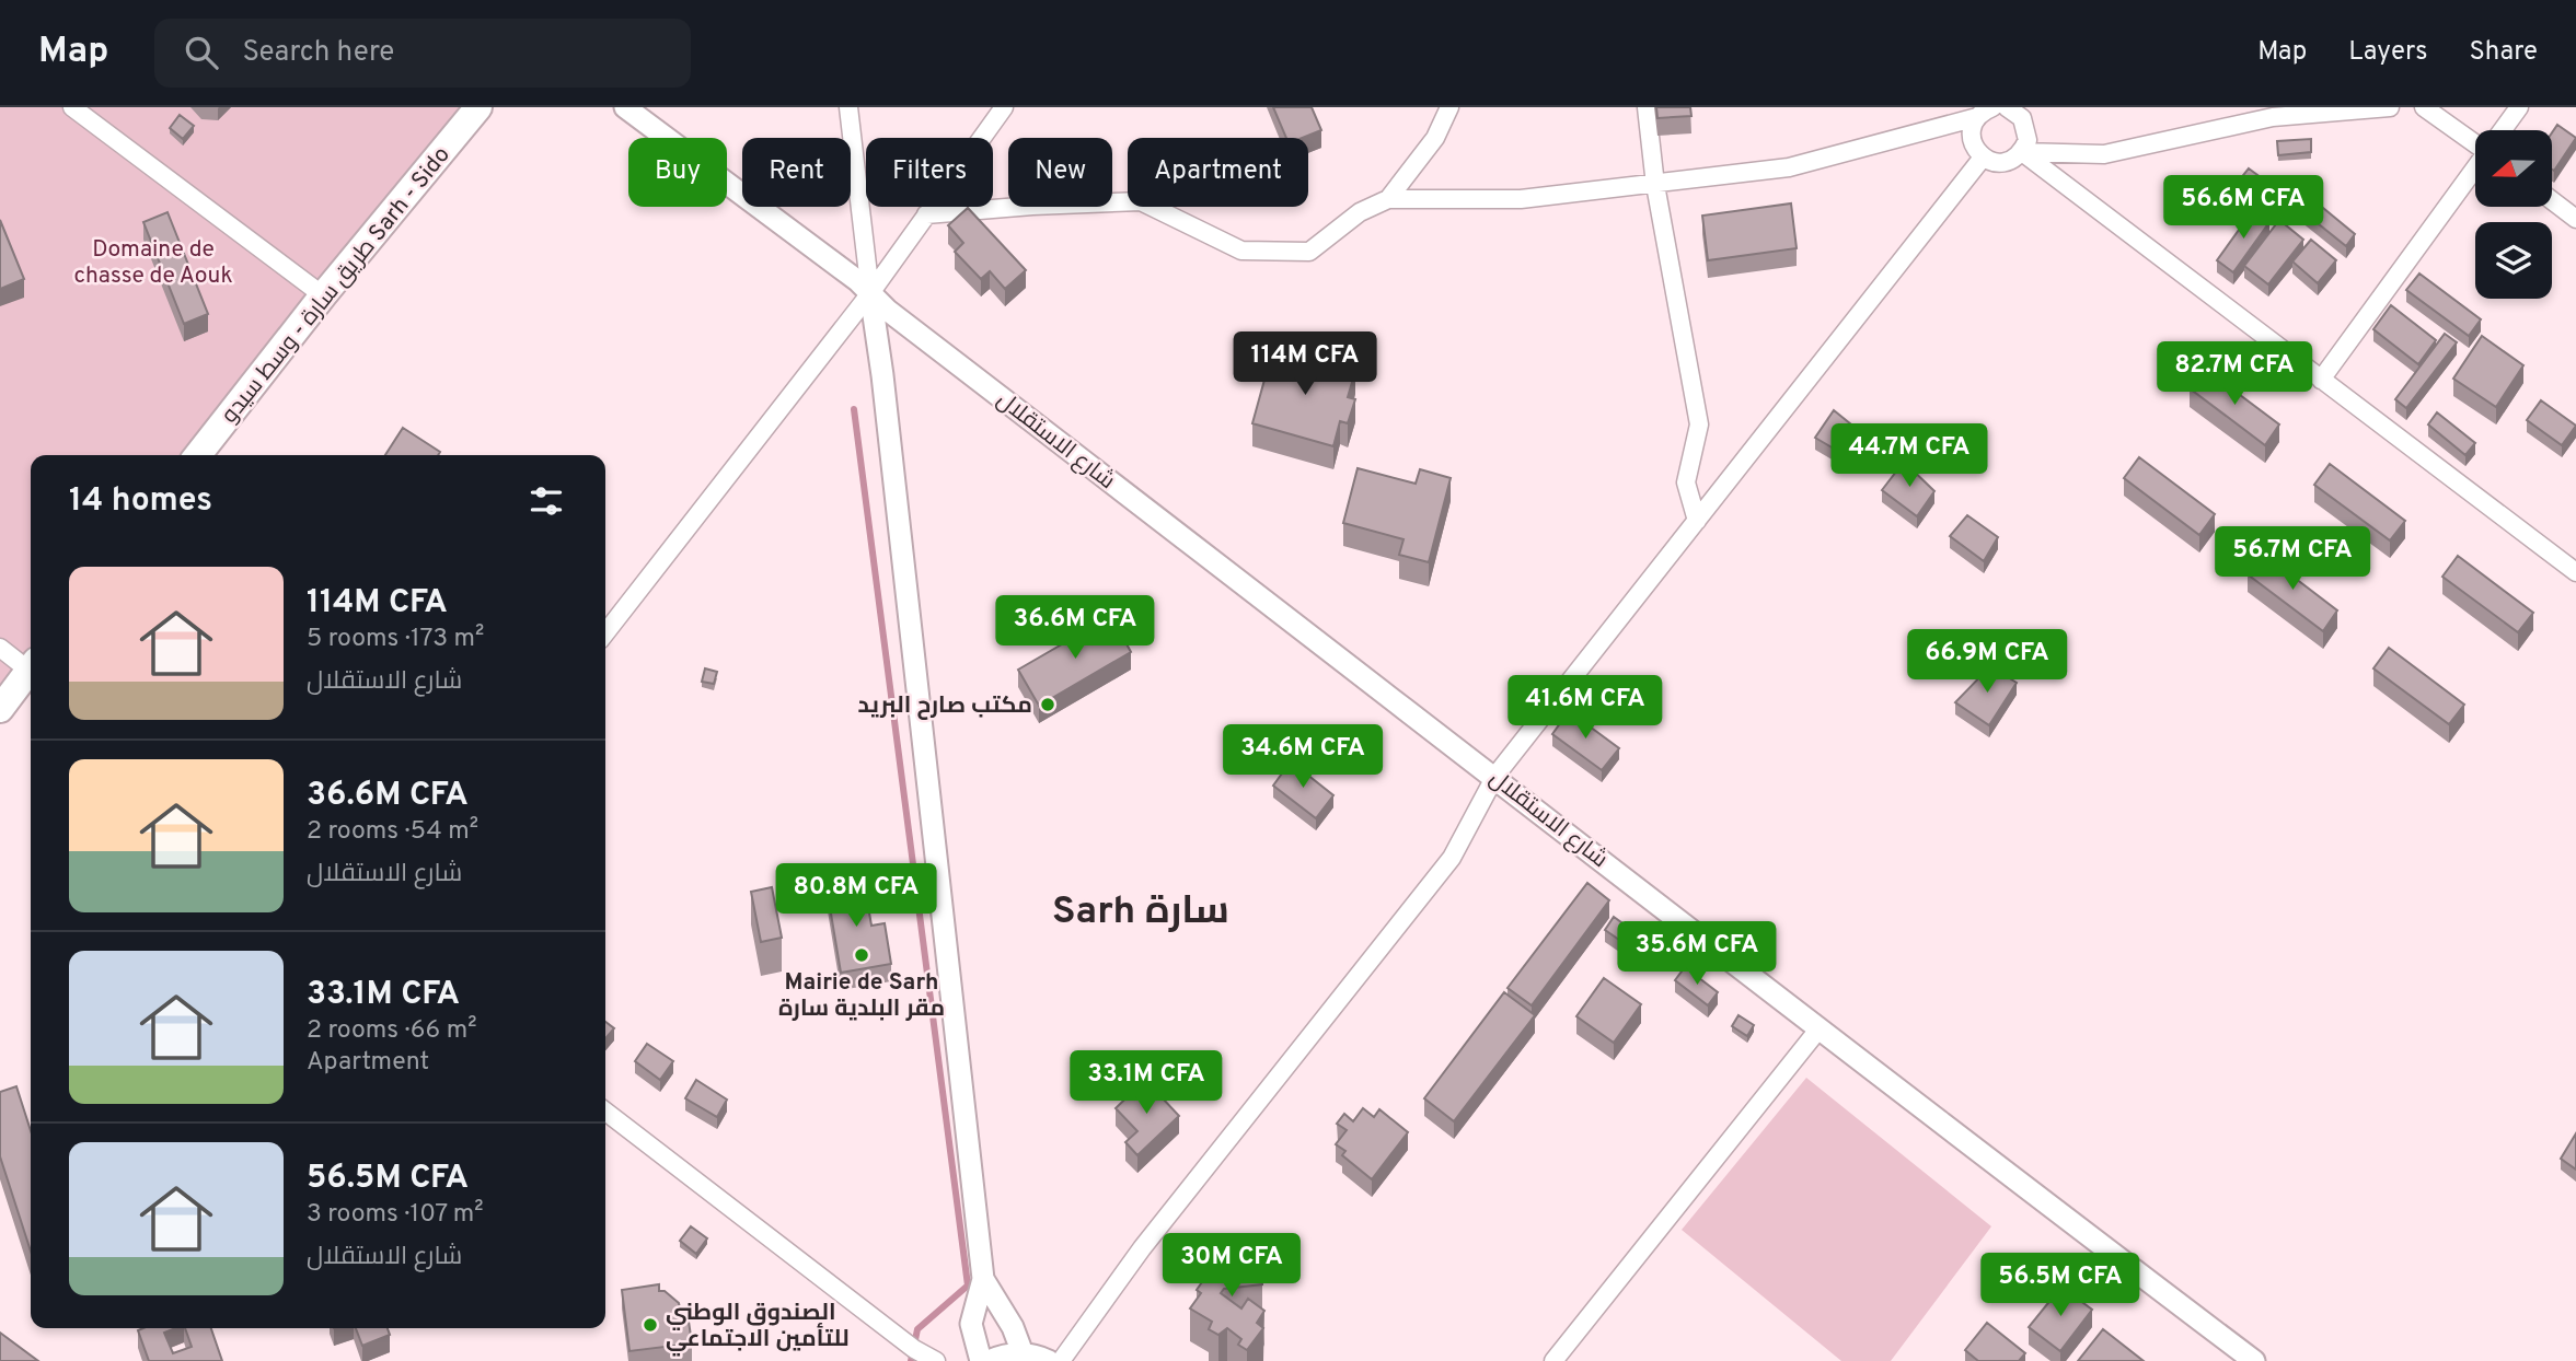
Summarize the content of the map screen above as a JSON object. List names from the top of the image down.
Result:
{
  "streets": {
    "main road": ["طريق سارة - وسط سيدو Sarh - Sido"],
    "street": ["شارع الاستقلال"]
  },
  "districts": ["Sarh سارة"],
  "parks": ["Domaine de chasse de Aouk"],
  "places": ["مكتب صارح البريد", "Mairie de Sarh مقر البلدية سارة", "الصندوق الوطني للتأمين الاجتماعي"],
  "north": "left",
  "page": {
    "header": "Map",
    "search": "Search here",
    "nav": ["Map", "Layers", "Share"],
    "chip": [
      "Buy",
      "Rent",
      "Filters",
      "New",
      "Apartment"
    ],
    "price": [
      "56.6M CFA",
      "114M CFA",
      "82.7M CFA",
      "44.7M CFA",
      "56.7M CFA",
      "36.6M CFA",
      "66.9M CFA",
      "41.6M CFA",
      "34.6M CFA",
      "80.8M CFA",
      "35.6M CFA",
      "33.1M CFA",
      "30M CFA",
      "56.5M CFA"
    ],
    "heading": "14 homes",
    "list": [
      {
        "name": "114M CFA",
        "note": "5 rooms · 173 m² · شارع الاستقلال"
      },
      {
        "name": "36.6M CFA",
        "note": "2 rooms · 54 m² · شارع الاستقلال"
      },
      {
        "name": "33.1M CFA",
        "note": "2 rooms · 66 m² · Apartment"
      },
      {
        "name": "56.5M CFA",
        "note": "3 rooms · 107 m² · شارع الاستقلال"
      }
    ]
  }
}
